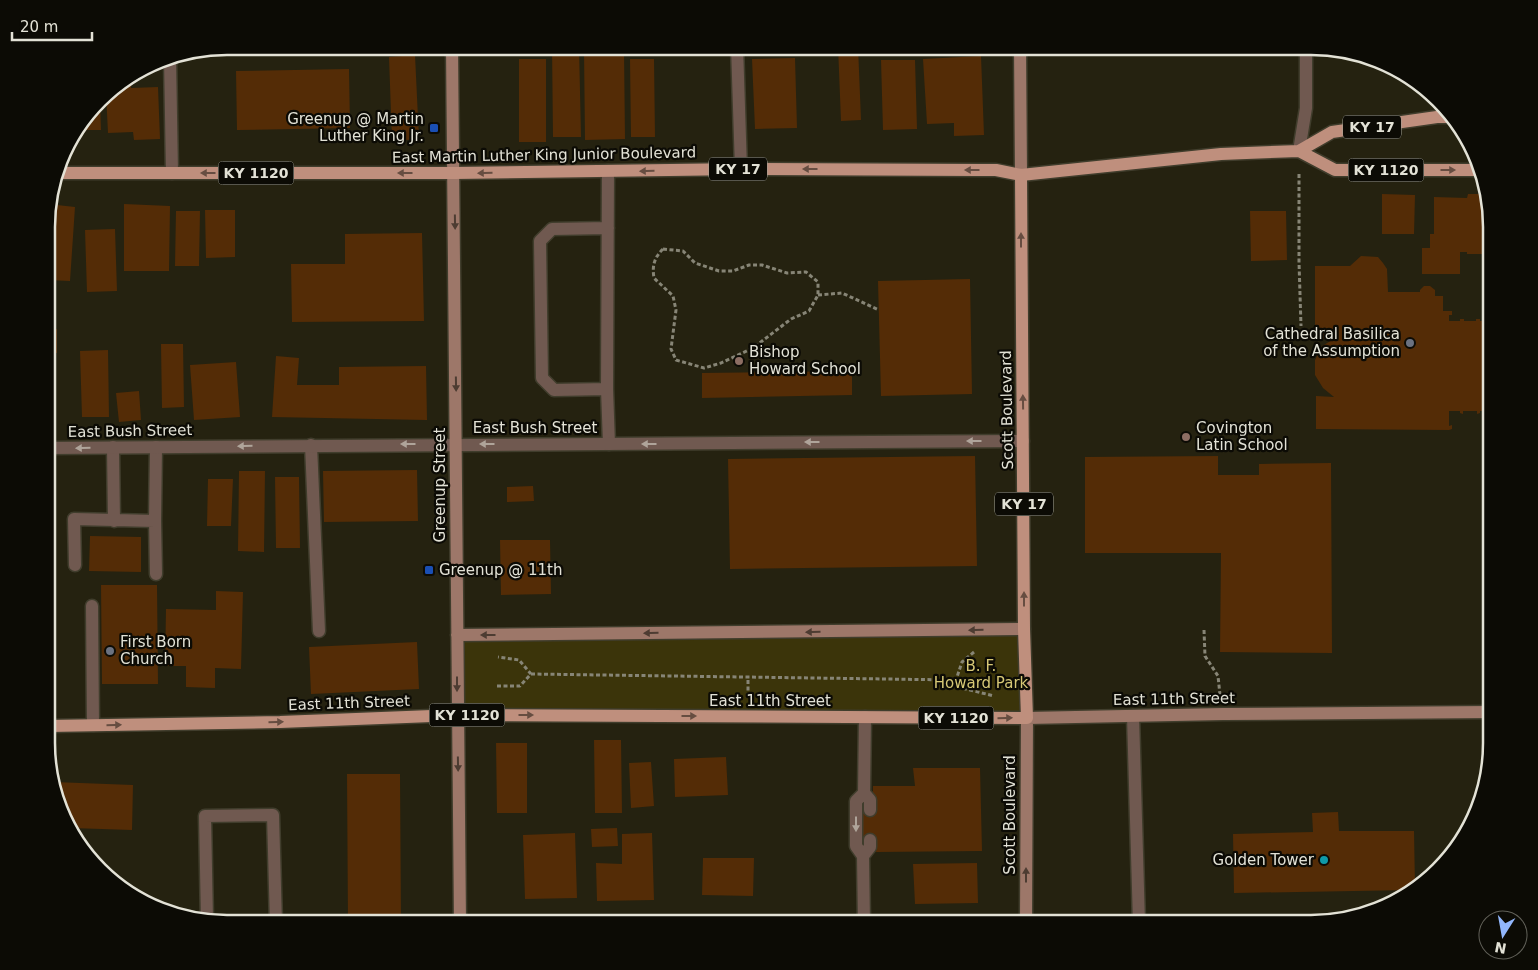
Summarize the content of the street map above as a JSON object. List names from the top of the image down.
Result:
{
  "streets": {
    "main road": [
      "KY 17",
      "East Martin Luther King Junior Boulevard",
      "KY 1120",
      "Scott Boulevard",
      "Greenup Street",
      "East 11th Street"
    ],
    "street": ["East Bush Street"]
  },
  "crossings": [
    ["East Martin Luther King Junior Boulevard", "KY 1120"],
    ["East Martin Luther King Junior Boulevard", "Scott Boulevard"],
    ["East Martin Luther King Junior Boulevard", "Greenup Street"],
    ["Scott Boulevard", "East Bush Street"],
    ["Scott Boulevard", "East 11th Street"],
    ["East Bush Street", "Greenup Street"],
    ["Greenup Street", "East 11th Street"]
  ],
  "one_way": [
    "East Martin Luther King Junior Boulevard",
    "Scott Boulevard",
    "East Bush Street",
    "Greenup Street"
  ],
  "parks": ["B. F. Howard Park"],
  "places": {
    "transit": ["Greenup @ Martin Luther King Jr.", "Greenup @ 11th"],
    "other": [
      "Cathedral Basilica of the Assumption",
      "Bishop Howard School",
      "Covington Latin School",
      "First Born Church",
      "Golden Tower"
    ]
  },
  "scale_bar": "20 m",
  "north": "bottom"
}
